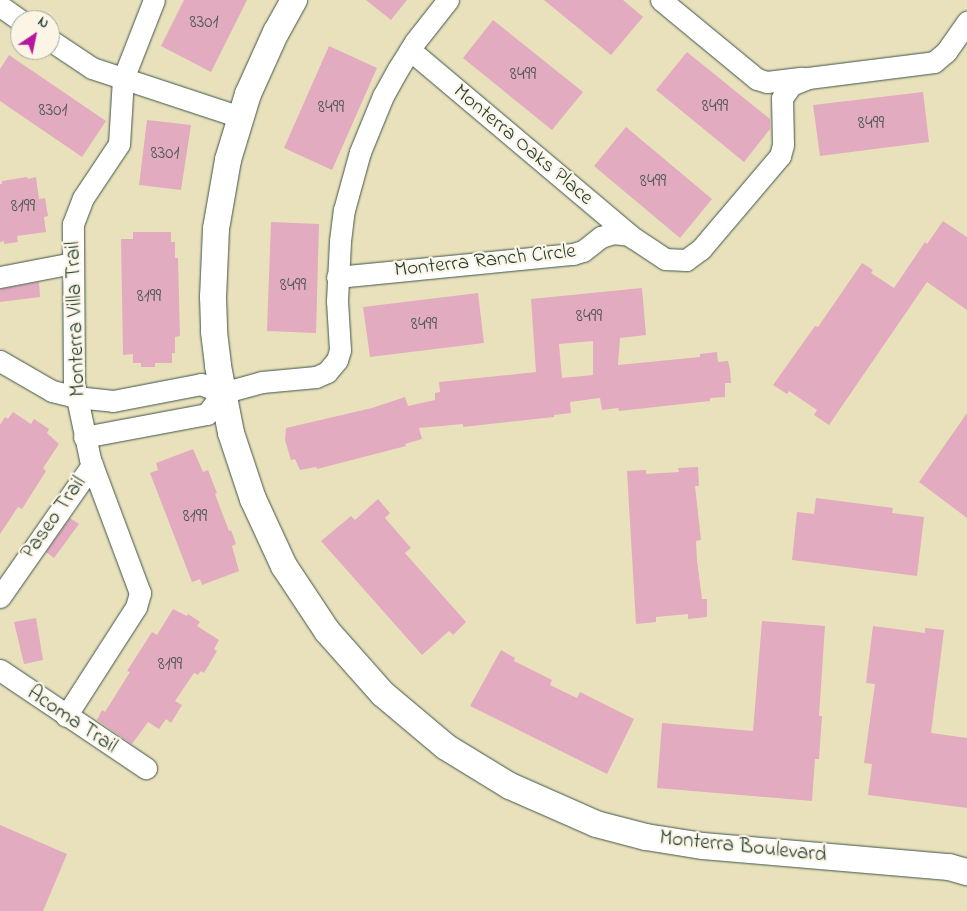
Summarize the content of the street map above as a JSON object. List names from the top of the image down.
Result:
{
  "streets": {
    "street": [
      "Monterra Oaks Place",
      "Monterra Ranch Circle",
      "Monterra Villa Trail",
      "Paseo Trail",
      "Acoma Trail",
      "Monterra Boulevard"
    ]
  },
  "crossings": [
    ["Monterra Oaks Place", "Monterra Ranch Circle"],
    ["Monterra Villa Trail", "Paseo Trail"],
    ["Monterra Villa Trail", "Acoma Trail"]
  ],
  "house_numbers": [
    "8301",
    "8499",
    "8499",
    "8499",
    "8301",
    "8499",
    "8301",
    "8499",
    "8199",
    "8499",
    "8199",
    "8499",
    "8499",
    "8199",
    "8199"
  ],
  "north": "top right"
}
